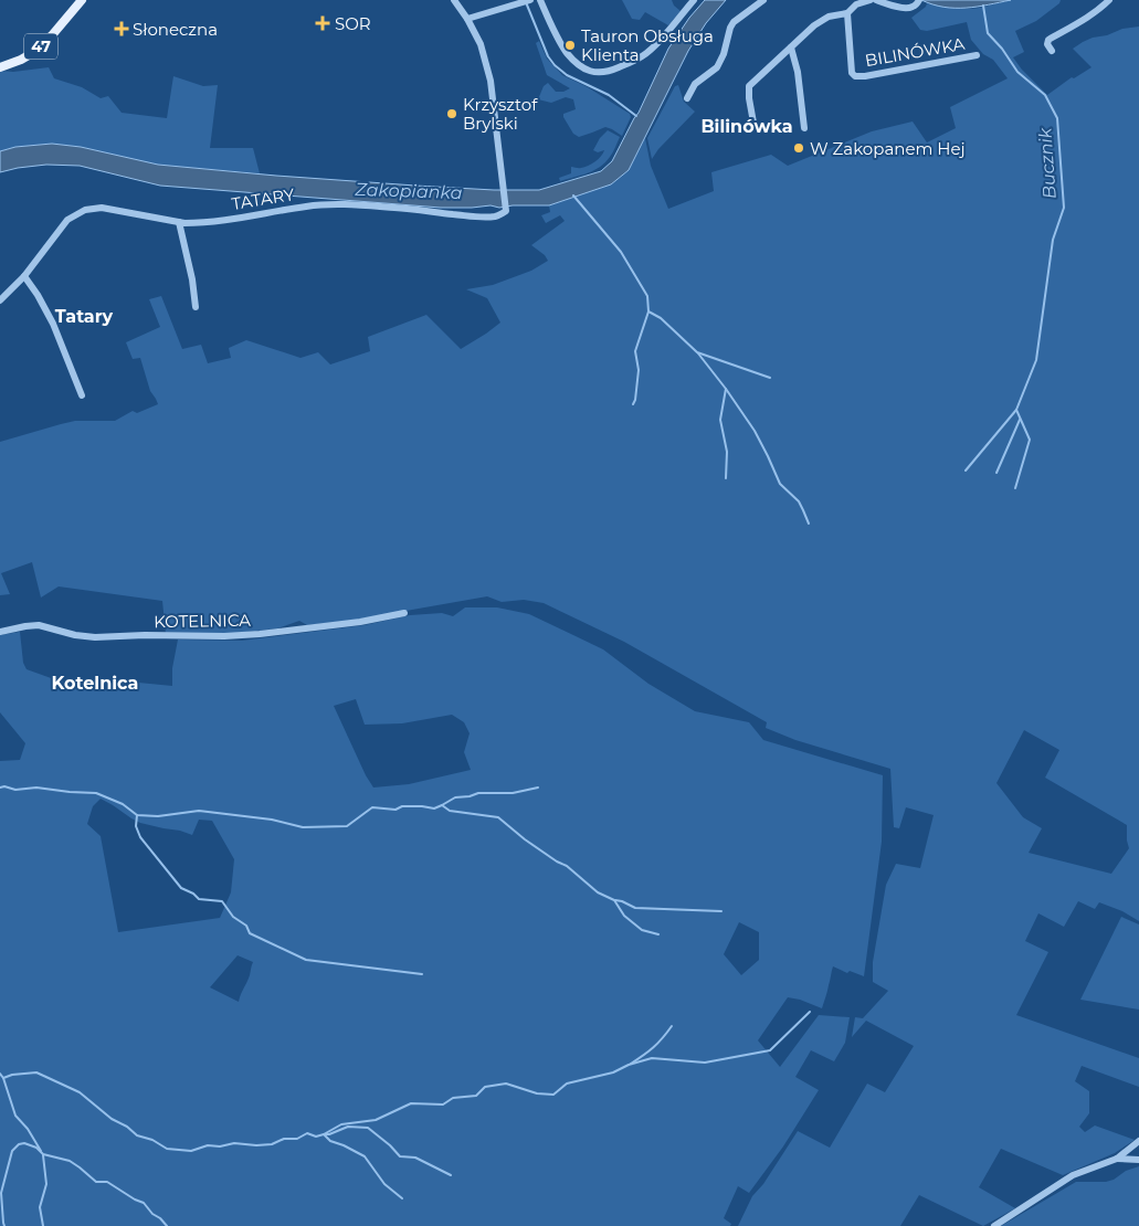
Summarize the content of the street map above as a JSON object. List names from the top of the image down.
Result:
{
  "streets": {
    "main road": ["47"],
    "street": ["BILINÓWKA", "TATARY", "KOTELNICA"]
  },
  "districts": ["Bilinówka", "Tatary", "Kotelnica"],
  "water": ["Bucznik", "Zakopianka"],
  "places": {
    "health": ["SOR", "Słoneczna"],
    "other": ["Tauron Obsługa Klienta", "Krzysztof Brylski", "W Zakopanem Hej"]
  }
}
